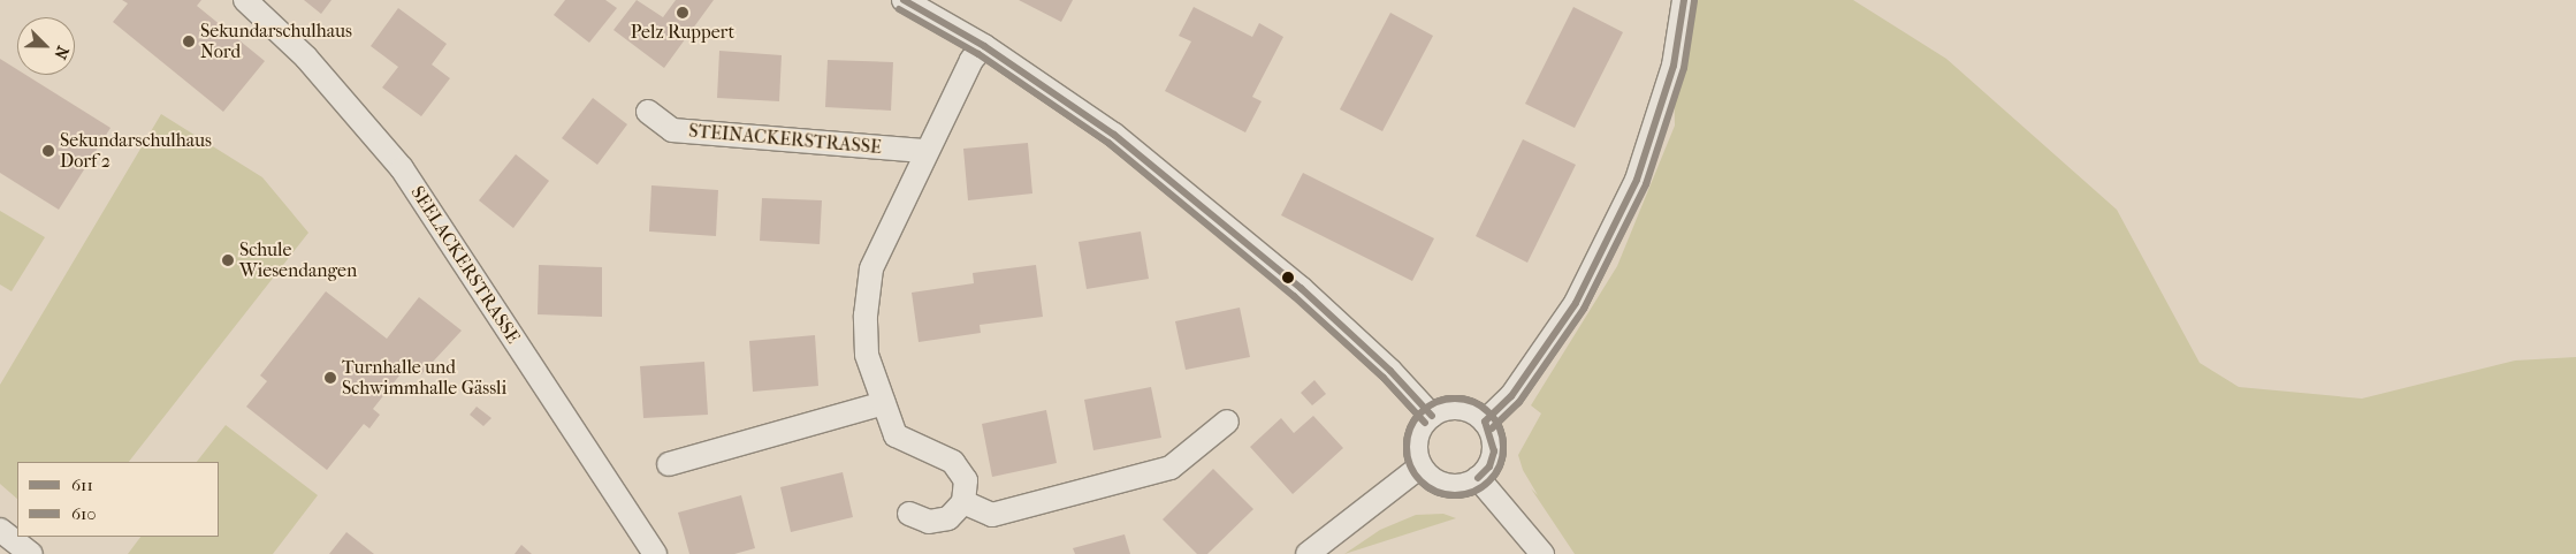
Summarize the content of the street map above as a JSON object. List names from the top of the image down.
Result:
{
  "streets": {
    "street": ["STEINACKERSTRASSE", "SEELACKERSTRASSE"]
  },
  "places": [
    "Pelz Ruppert",
    "Sekundarschulhaus Nord",
    "Sekundarschulhaus Dorf 2",
    "Schule Wiesendangen",
    "Turnhalle und Schwimmhalle Gässli"
  ],
  "lines": ["transit line 611", "transit line 610"],
  "legend": ["611", "610"],
  "north": "bottom right"
}
